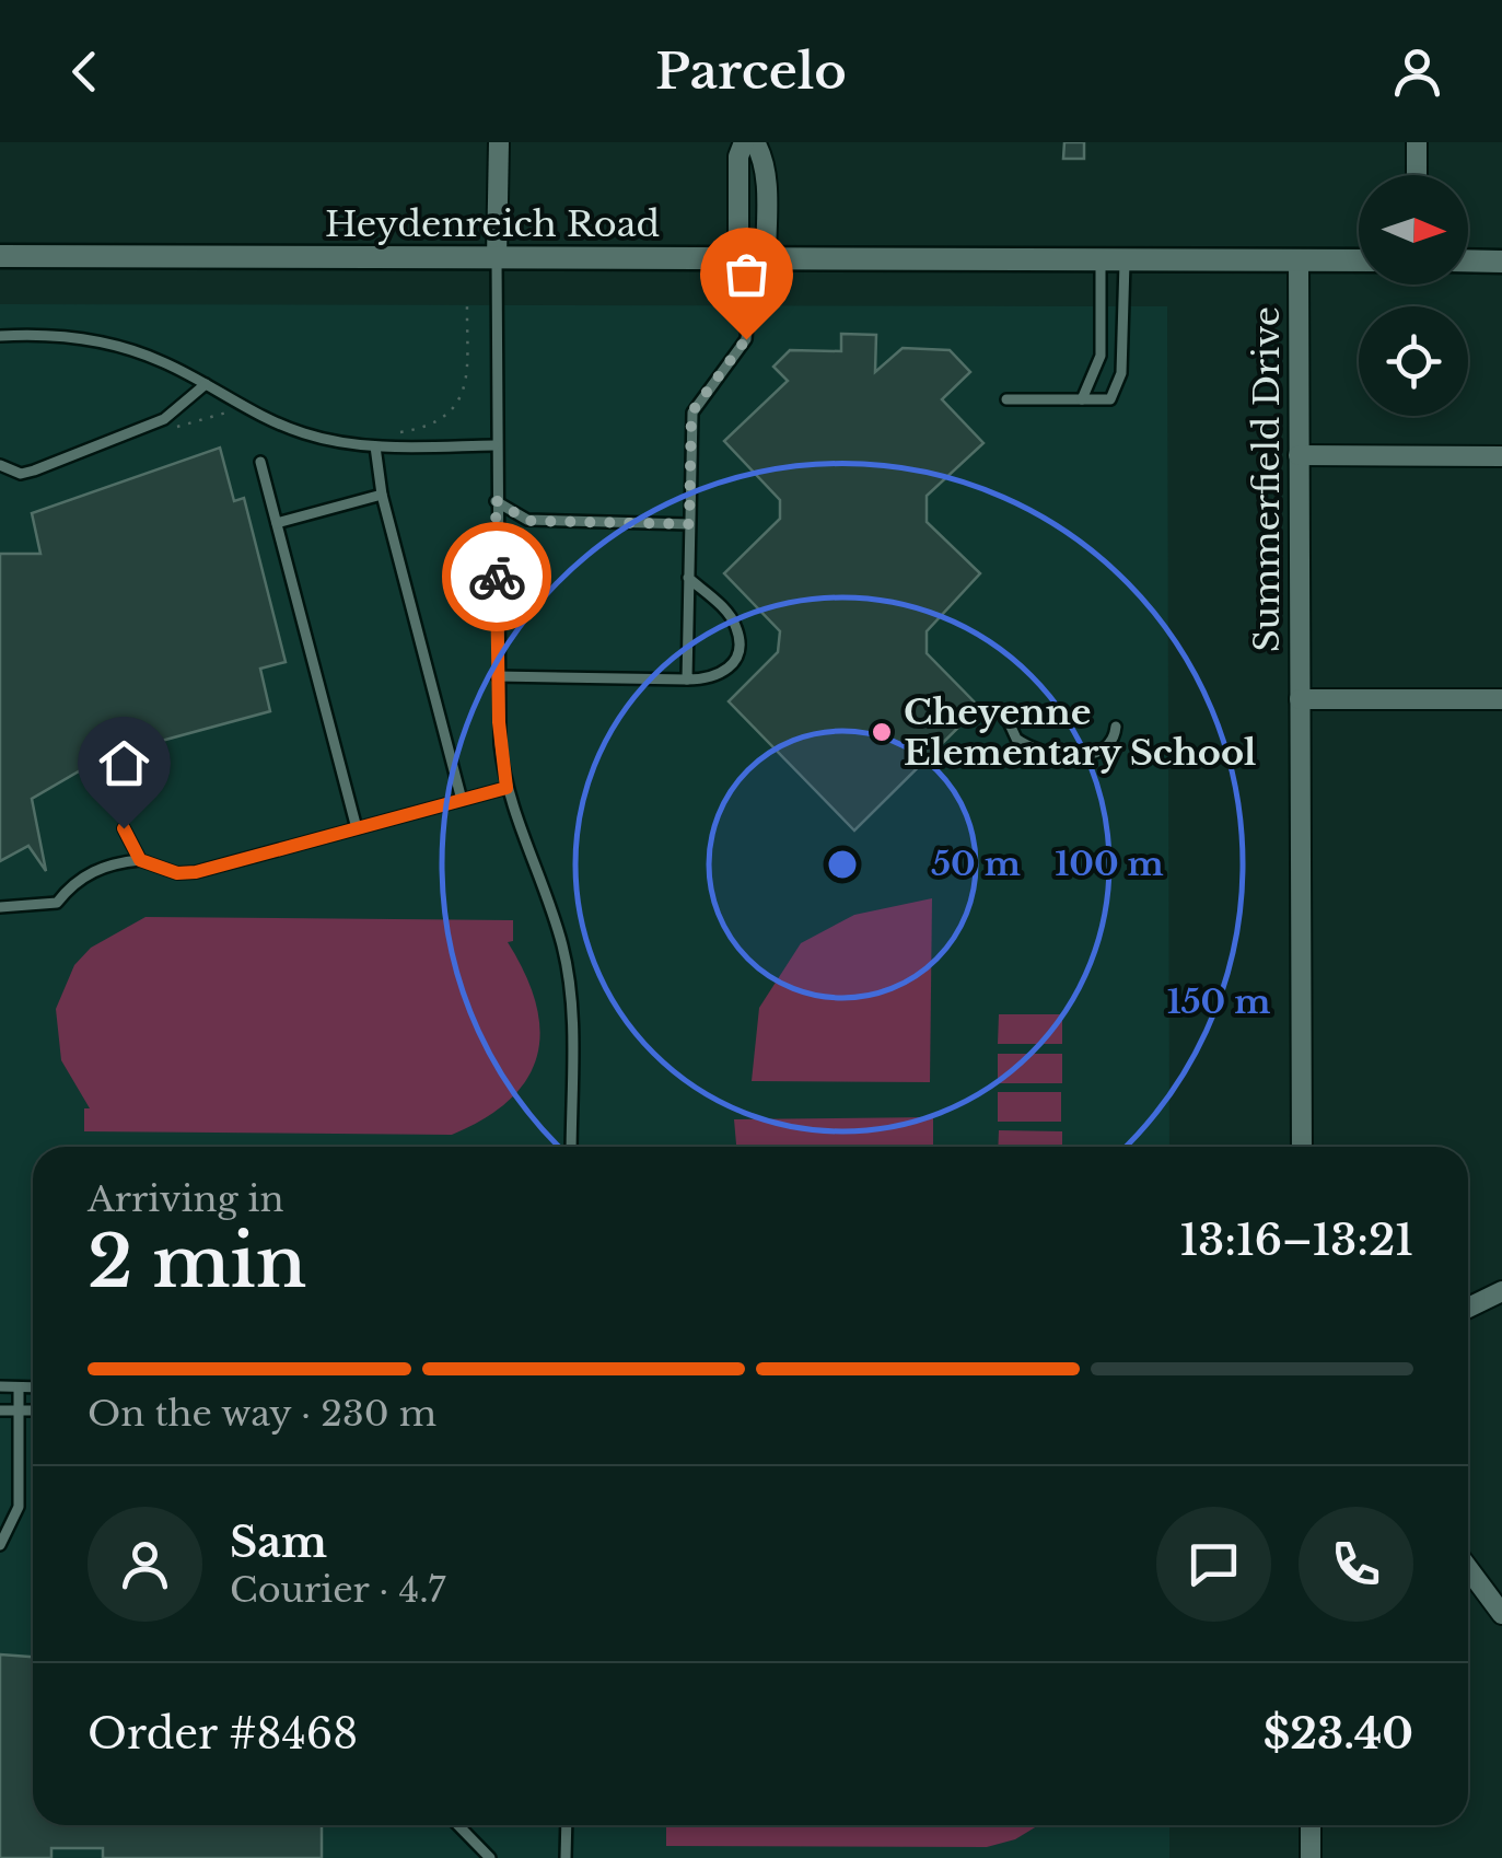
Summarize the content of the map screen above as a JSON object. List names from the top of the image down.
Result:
{
  "streets": {
    "street": ["Heydenreich Road", "Summerfield Drive"]
  },
  "crossings": [
    ["Heydenreich Road", "Summerfield Drive"]
  ],
  "places": ["Cheyenne Elementary School"],
  "north": "right",
  "page": {
    "header": "Parcelo",
    "heading": ["2 min", "Arriving in", "13:16–13:21"],
    "panel": [
      "Sam",
      "Courier · 4.7",
      "Order #8468",
      "$23.40"
    ],
    "bar": "On the way · 230 m"
  },
  "rings": ["50 m", "100 m", "150 m"]
}
